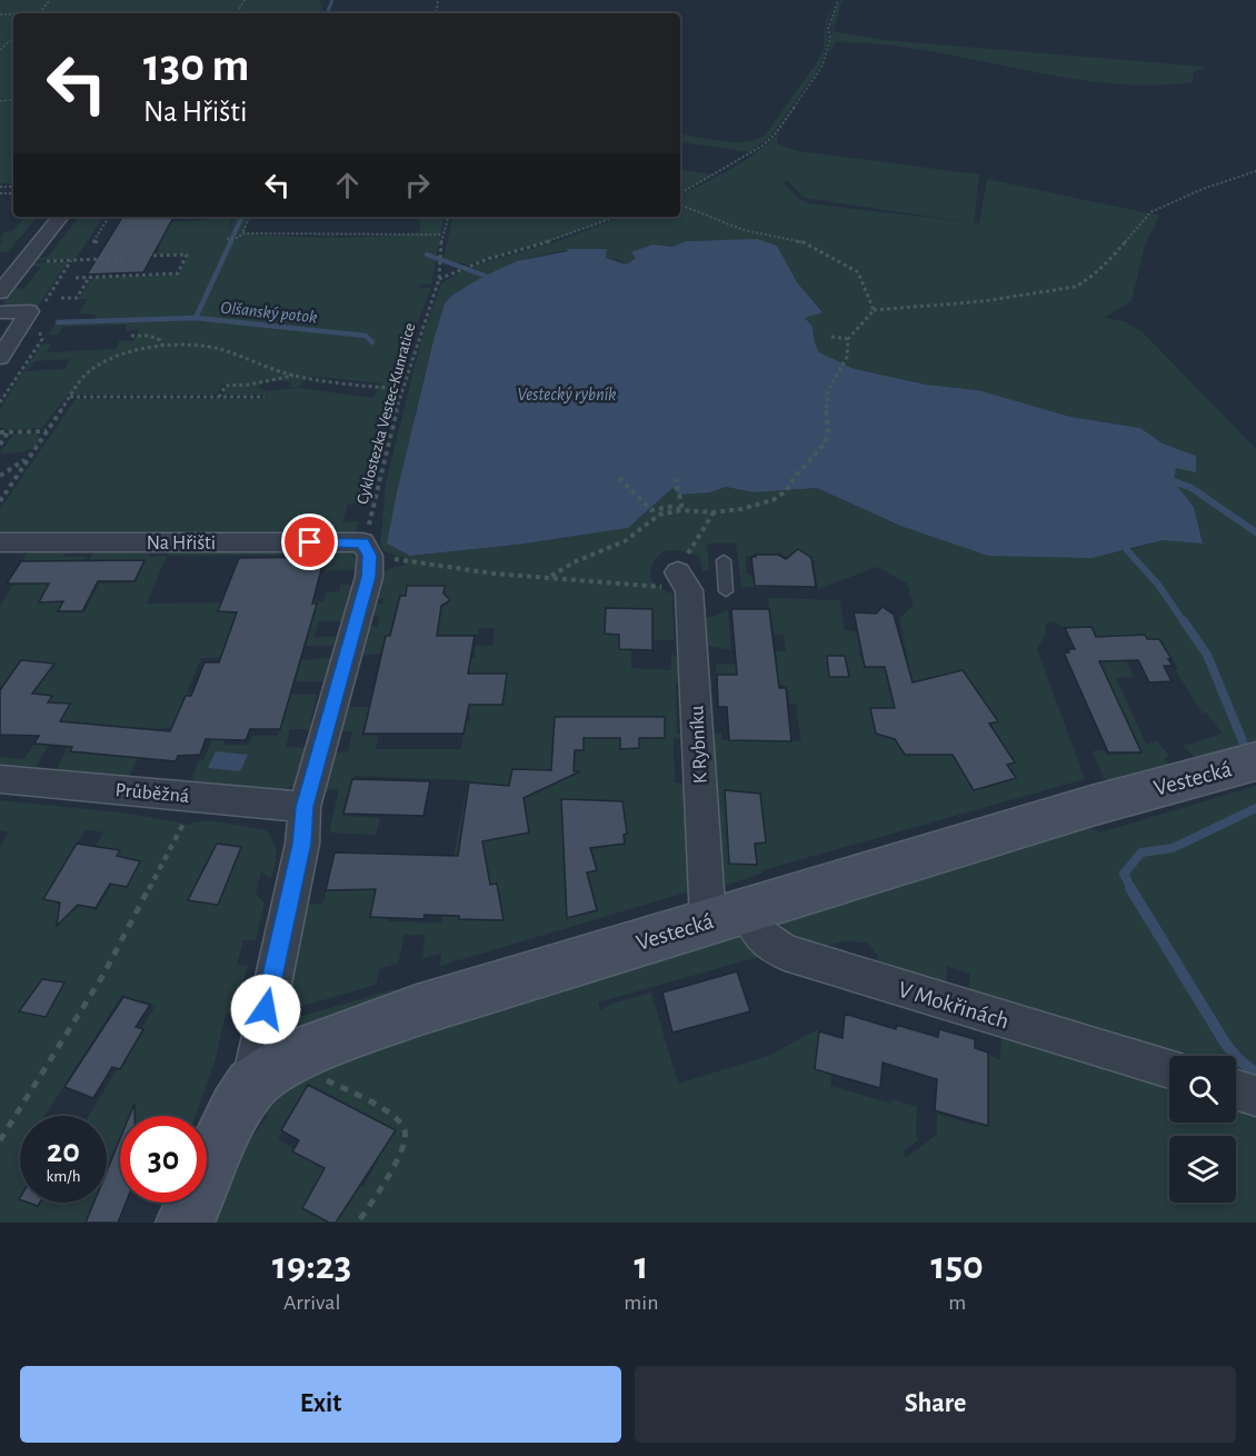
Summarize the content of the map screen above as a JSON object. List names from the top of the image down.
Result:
{
  "streets": {
    "street": [
      "Na Hřišti",
      "K Rybníku",
      "Vestecká",
      "Průběžná",
      "V Mokřinách"
    ],
    "path": ["Cyklostezka Vestec-Kunratice"]
  },
  "crossings": [
    ["Cyklostezka Vestec-Kunratice", "Na Hřišti"],
    ["K Rybníku", "Vestecká"],
    ["K Rybníku", "V Mokřinách"],
    ["Vestecká", "V Mokřinách"]
  ],
  "water": ["Olšanský potok", "Vestecký rybník"],
  "page": {
    "turn": ["130 m", "Na Hřišti"],
    "speed": "20 km/h",
    "limit": "30",
    "eta": [
      "19:23",
      "Arrival",
      "1",
      "min",
      "150",
      "m"
    ],
    "buttons": ["Exit", "Share"]
  }
}
